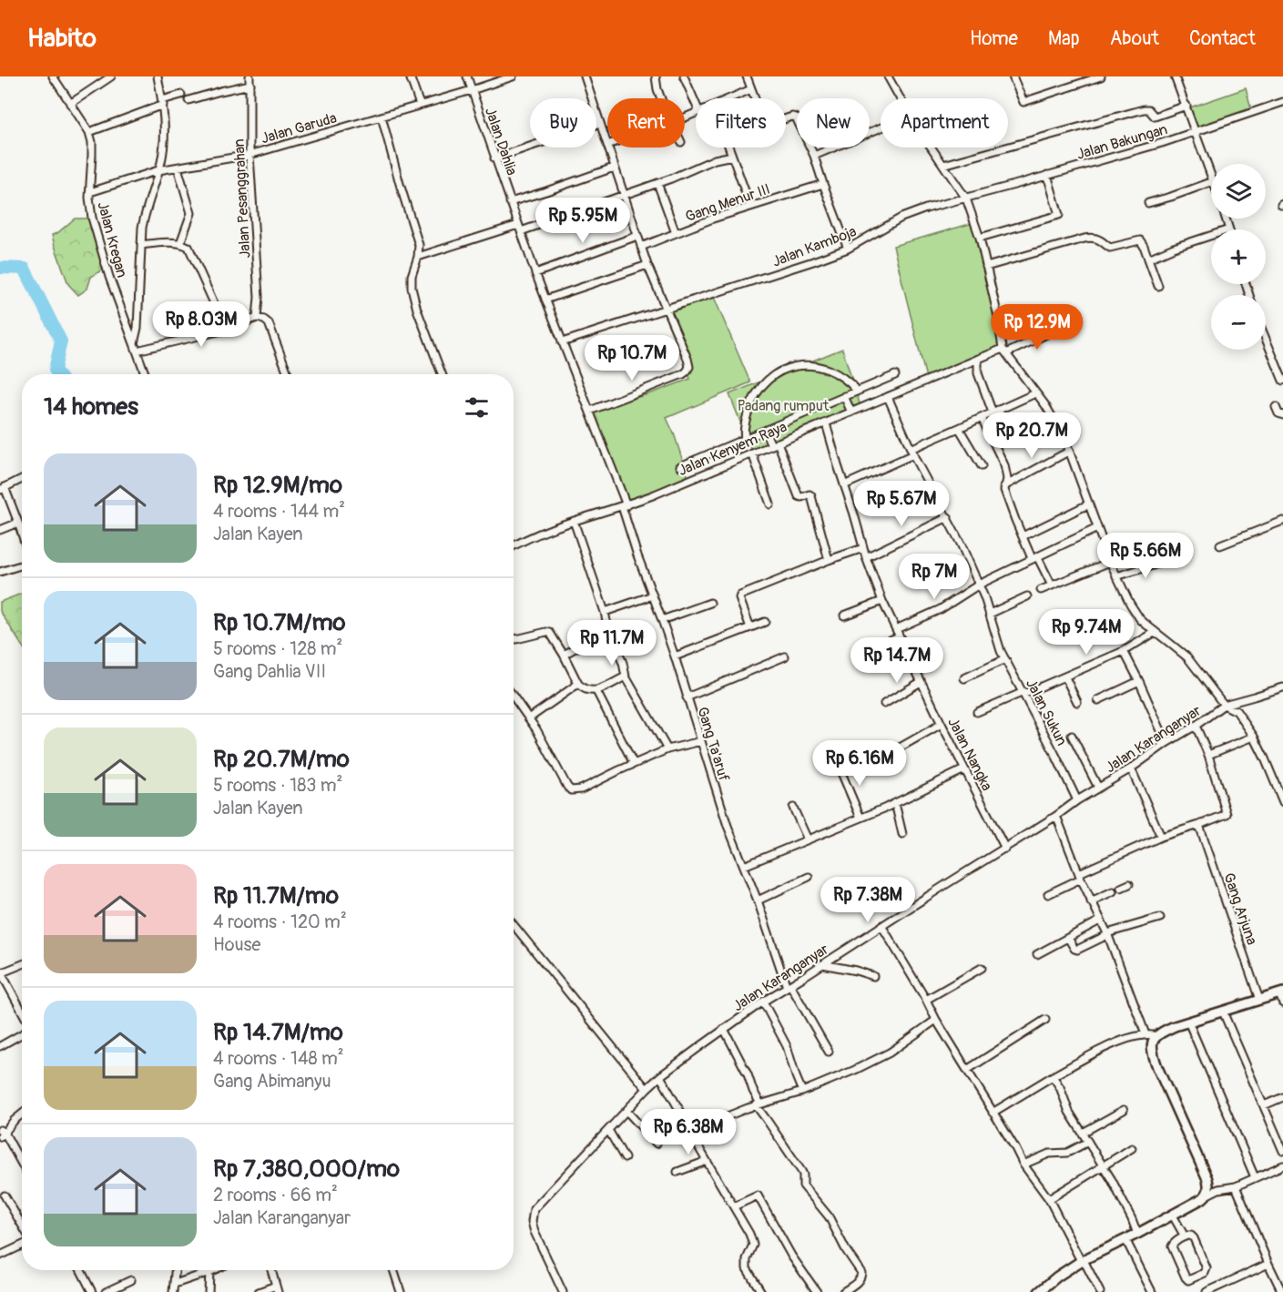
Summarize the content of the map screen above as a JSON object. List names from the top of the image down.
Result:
{
  "streets": {
    "street": [
      "Jalan Garuda",
      "Jalan Dahlia",
      "Jalan Bakungan",
      "Jalan Pesanggrahan",
      "Gang Menur III",
      "Jalan Kregan",
      "Jalan Kamboja",
      "Jalan Kenyem Raya",
      "Jalan Sukun",
      "Jalan Karanganyar",
      "Gang Ta'aruf",
      "Jalan Nangka",
      "Gang Arjuna"
    ]
  },
  "crossings": [
    ["Jalan Garuda", "Jalan Dahlia"],
    ["Jalan Garuda", "Jalan Pesanggrahan"],
    ["Jalan Garuda", "Jalan Kregan"],
    ["Jalan Dahlia", "Jalan Kamboja"],
    ["Jalan Dahlia", "Jalan Kenyem Raya"],
    ["Jalan Dahlia", "Gang Ta'aruf"],
    ["Jalan Bakungan", "Jalan Kamboja"],
    ["Jalan Kenyem Raya", "Jalan Sukun"],
    ["Jalan Kenyem Raya", "Gang Ta'aruf"],
    ["Jalan Kenyem Raya", "Jalan Nangka"],
    ["Jalan Sukun", "Jalan Karanganyar"],
    ["Jalan Karanganyar", "Gang Ta'aruf"],
    ["Jalan Karanganyar", "Jalan Nangka"]
  ],
  "parks": ["Padang rumput"],
  "page": {
    "header": "Habito",
    "nav": [
      "Home",
      "Map",
      "About",
      "Contact"
    ],
    "chip": [
      "Buy",
      "Rent",
      "Filters",
      "New",
      "Apartment"
    ],
    "map_buttons": ["+", "−"],
    "price": [
      "Rp 5.95M",
      "Rp 8.03M",
      "Rp 12.9M",
      "Rp 10.7M",
      "Rp 20.7M",
      "Rp 5.67M",
      "Rp 5.66M",
      "Rp 7M",
      "Rp 9.74M",
      "Rp 11.7M",
      "Rp 14.7M",
      "Rp 6.16M",
      "Rp 7.38M",
      "Rp 6.38M"
    ],
    "heading": "14 homes",
    "list": [
      {
        "name": "Rp 12.9M/mo",
        "note": "4 rooms · 144 m² · Jalan Kayen"
      },
      {
        "name": "Rp 10.7M/mo",
        "note": "5 rooms · 128 m² · Gang Dahlia VII"
      },
      {
        "name": "Rp 20.7M/mo",
        "note": "5 rooms · 183 m² · Jalan Kayen"
      },
      {
        "name": "Rp 11.7M/mo",
        "note": "4 rooms · 120 m² · House"
      },
      {
        "name": "Rp 14.7M/mo",
        "note": "4 rooms · 148 m² · Gang Abimanyu"
      },
      {
        "name": "Rp 7,380,000/mo",
        "note": "2 rooms · 66 m² · Jalan Karanganyar"
      }
    ]
  }
}
